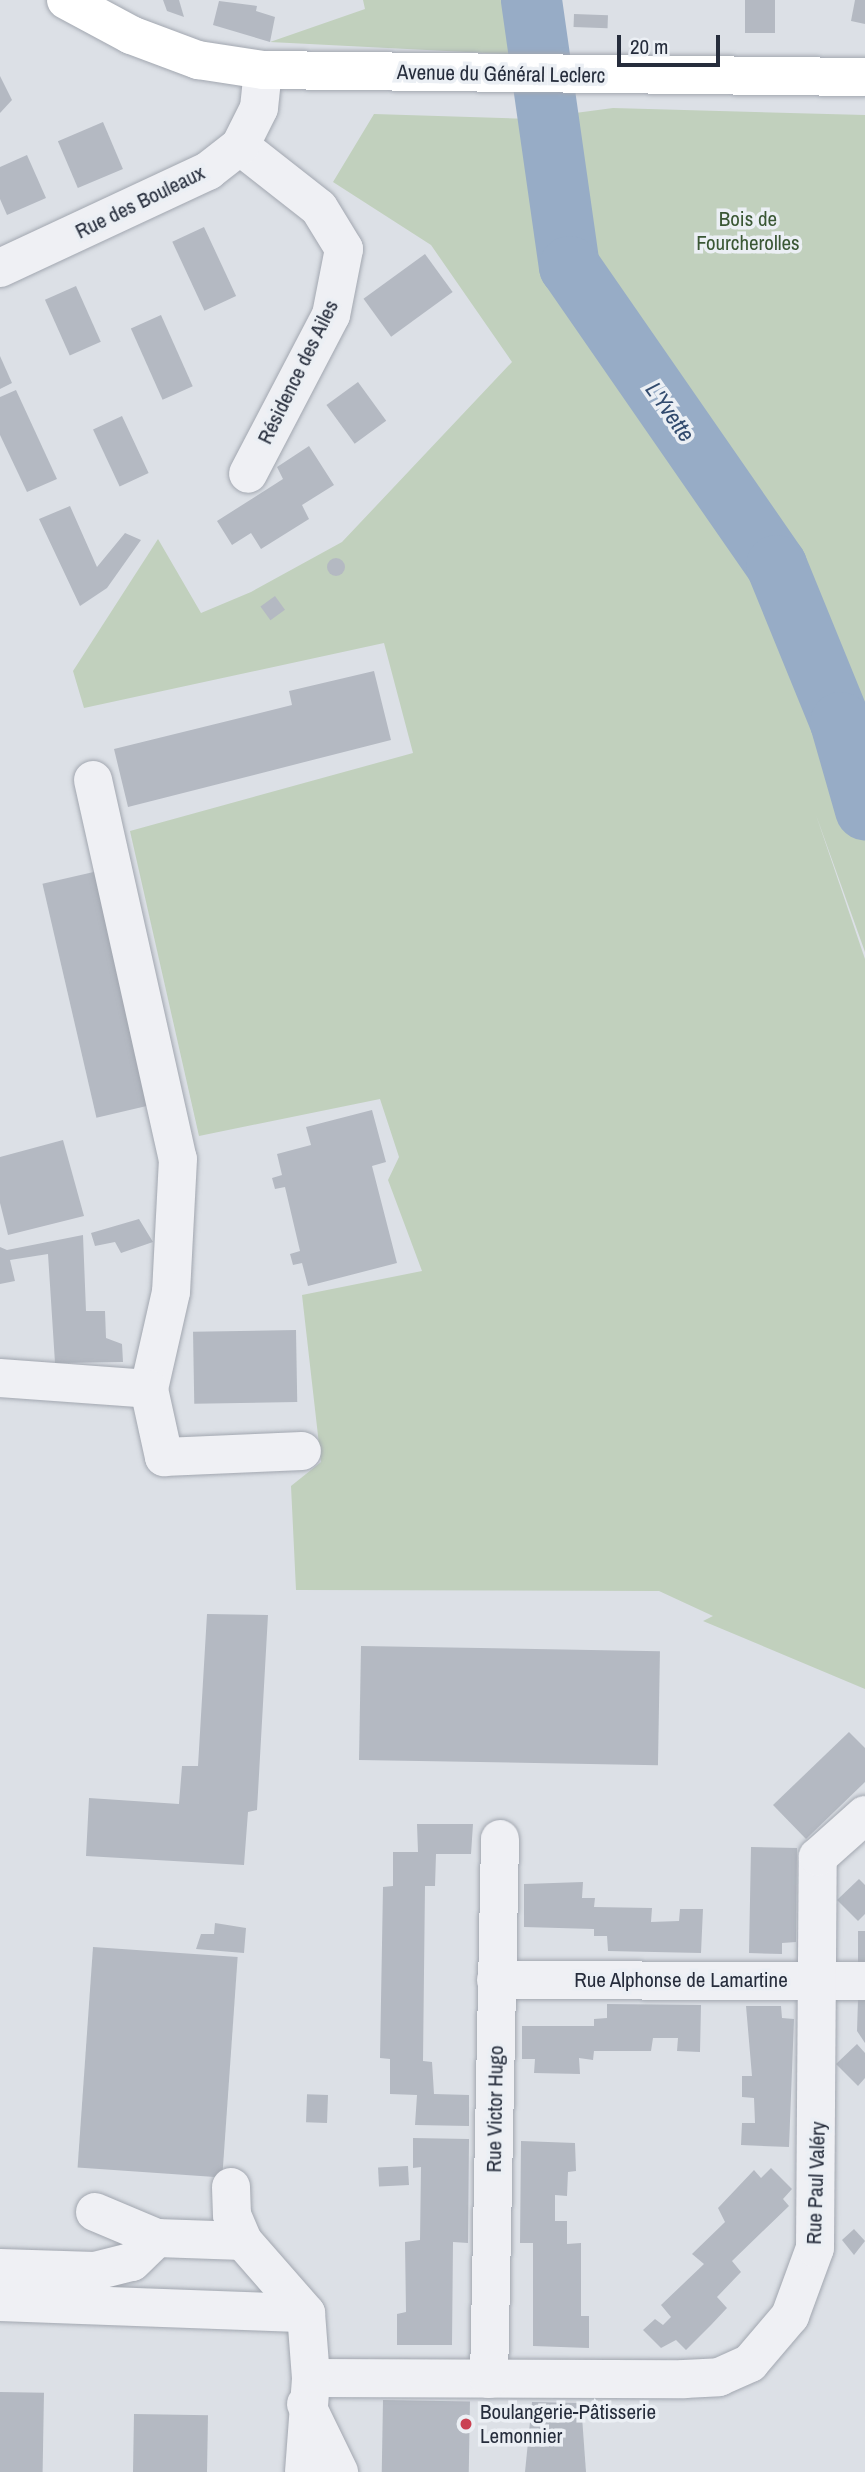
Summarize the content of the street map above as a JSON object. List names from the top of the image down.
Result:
{
  "streets": {
    "main road": ["Avenue du Général Leclerc"],
    "street": [
      "Rue des Bouleaux",
      "Résidence des Ailes",
      "Rue Alphonse de Lamartine",
      "Rue Victor Hugo",
      "Rue Paul Valéry"
    ]
  },
  "crossings": [
    ["Avenue du Général Leclerc", "Rue des Bouleaux"],
    ["Rue des Bouleaux", "Résidence des Ailes"],
    ["Rue Alphonse de Lamartine", "Rue Victor Hugo"],
    ["Rue Alphonse de Lamartine", "Rue Paul Valéry"],
    ["Rue Victor Hugo", "Rue Paul Valéry"]
  ],
  "water": ["L'Yvette"],
  "parks": ["Bois de Fourcherolles"],
  "places": ["Boulangerie-Pâtisserie Lemonnier"],
  "scale_bar": "20 m"
}
